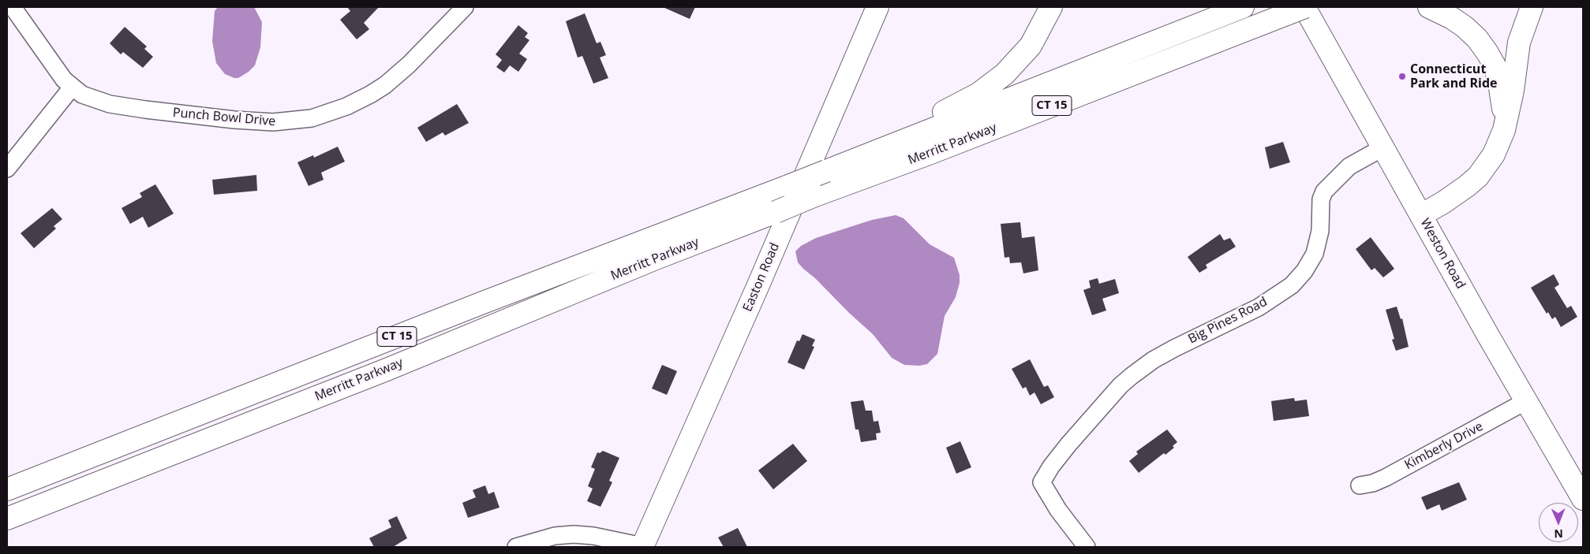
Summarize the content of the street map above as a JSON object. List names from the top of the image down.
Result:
{
  "streets": {
    "main road": [
      "CT 15",
      "Merritt Parkway",
      "Weston Road",
      "Easton Road"
    ],
    "street": ["Punch Bowl Drive", "Big Pines Road", "Kimberly Drive"]
  },
  "crossings": [
    ["Merritt Parkway", "Weston Road"],
    ["Weston Road", "Big Pines Road"],
    ["Weston Road", "Kimberly Drive"]
  ],
  "places": ["Connecticut Park and Ride"],
  "north": "bottom"
}
